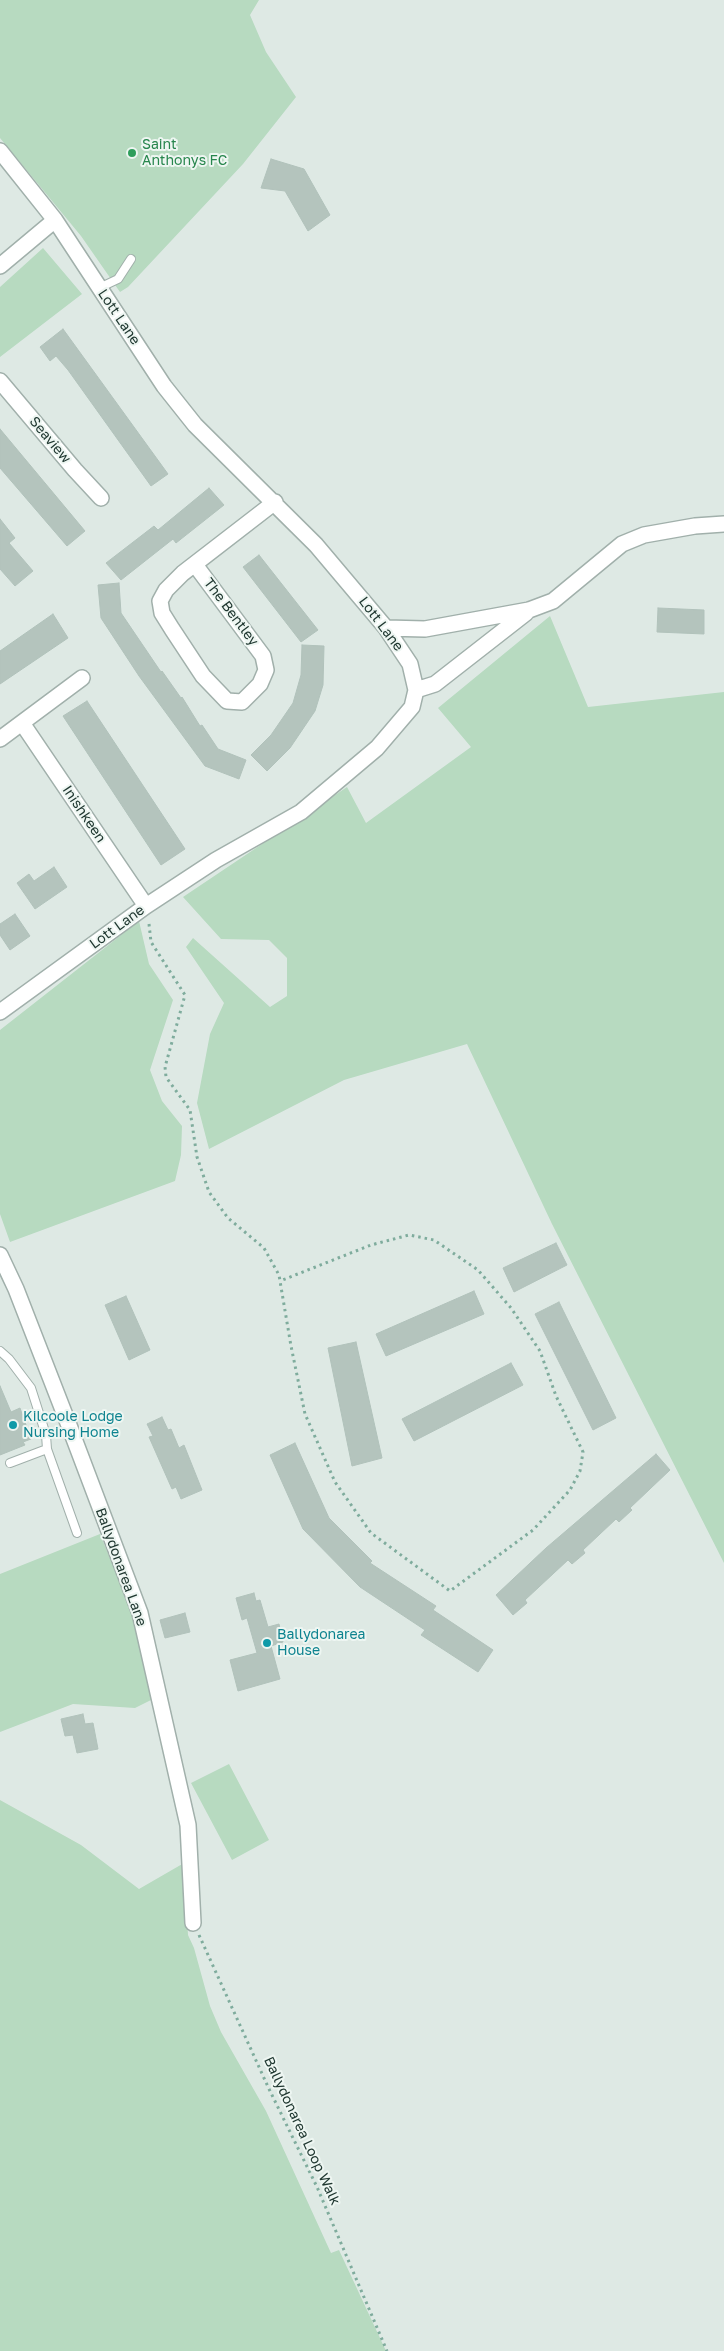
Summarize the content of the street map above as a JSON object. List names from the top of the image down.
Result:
{
  "streets": {
    "street": [
      "Lott Lane",
      "Seaview",
      "The Bentley",
      "Inishkeen",
      "Ballydonarea Lane"
    ],
    "path": ["Ballydonarea Loop Walk"]
  },
  "crossings": [
    ["Lott Lane", "The Bentley"],
    ["Lott Lane", "Inishkeen"],
    ["Ballydonarea Lane", "Ballydonarea Loop Walk"]
  ],
  "places": ["Saint Anthonys FC", "Kilcoole Lodge Nursing Home", "Ballydonarea House"]
}
